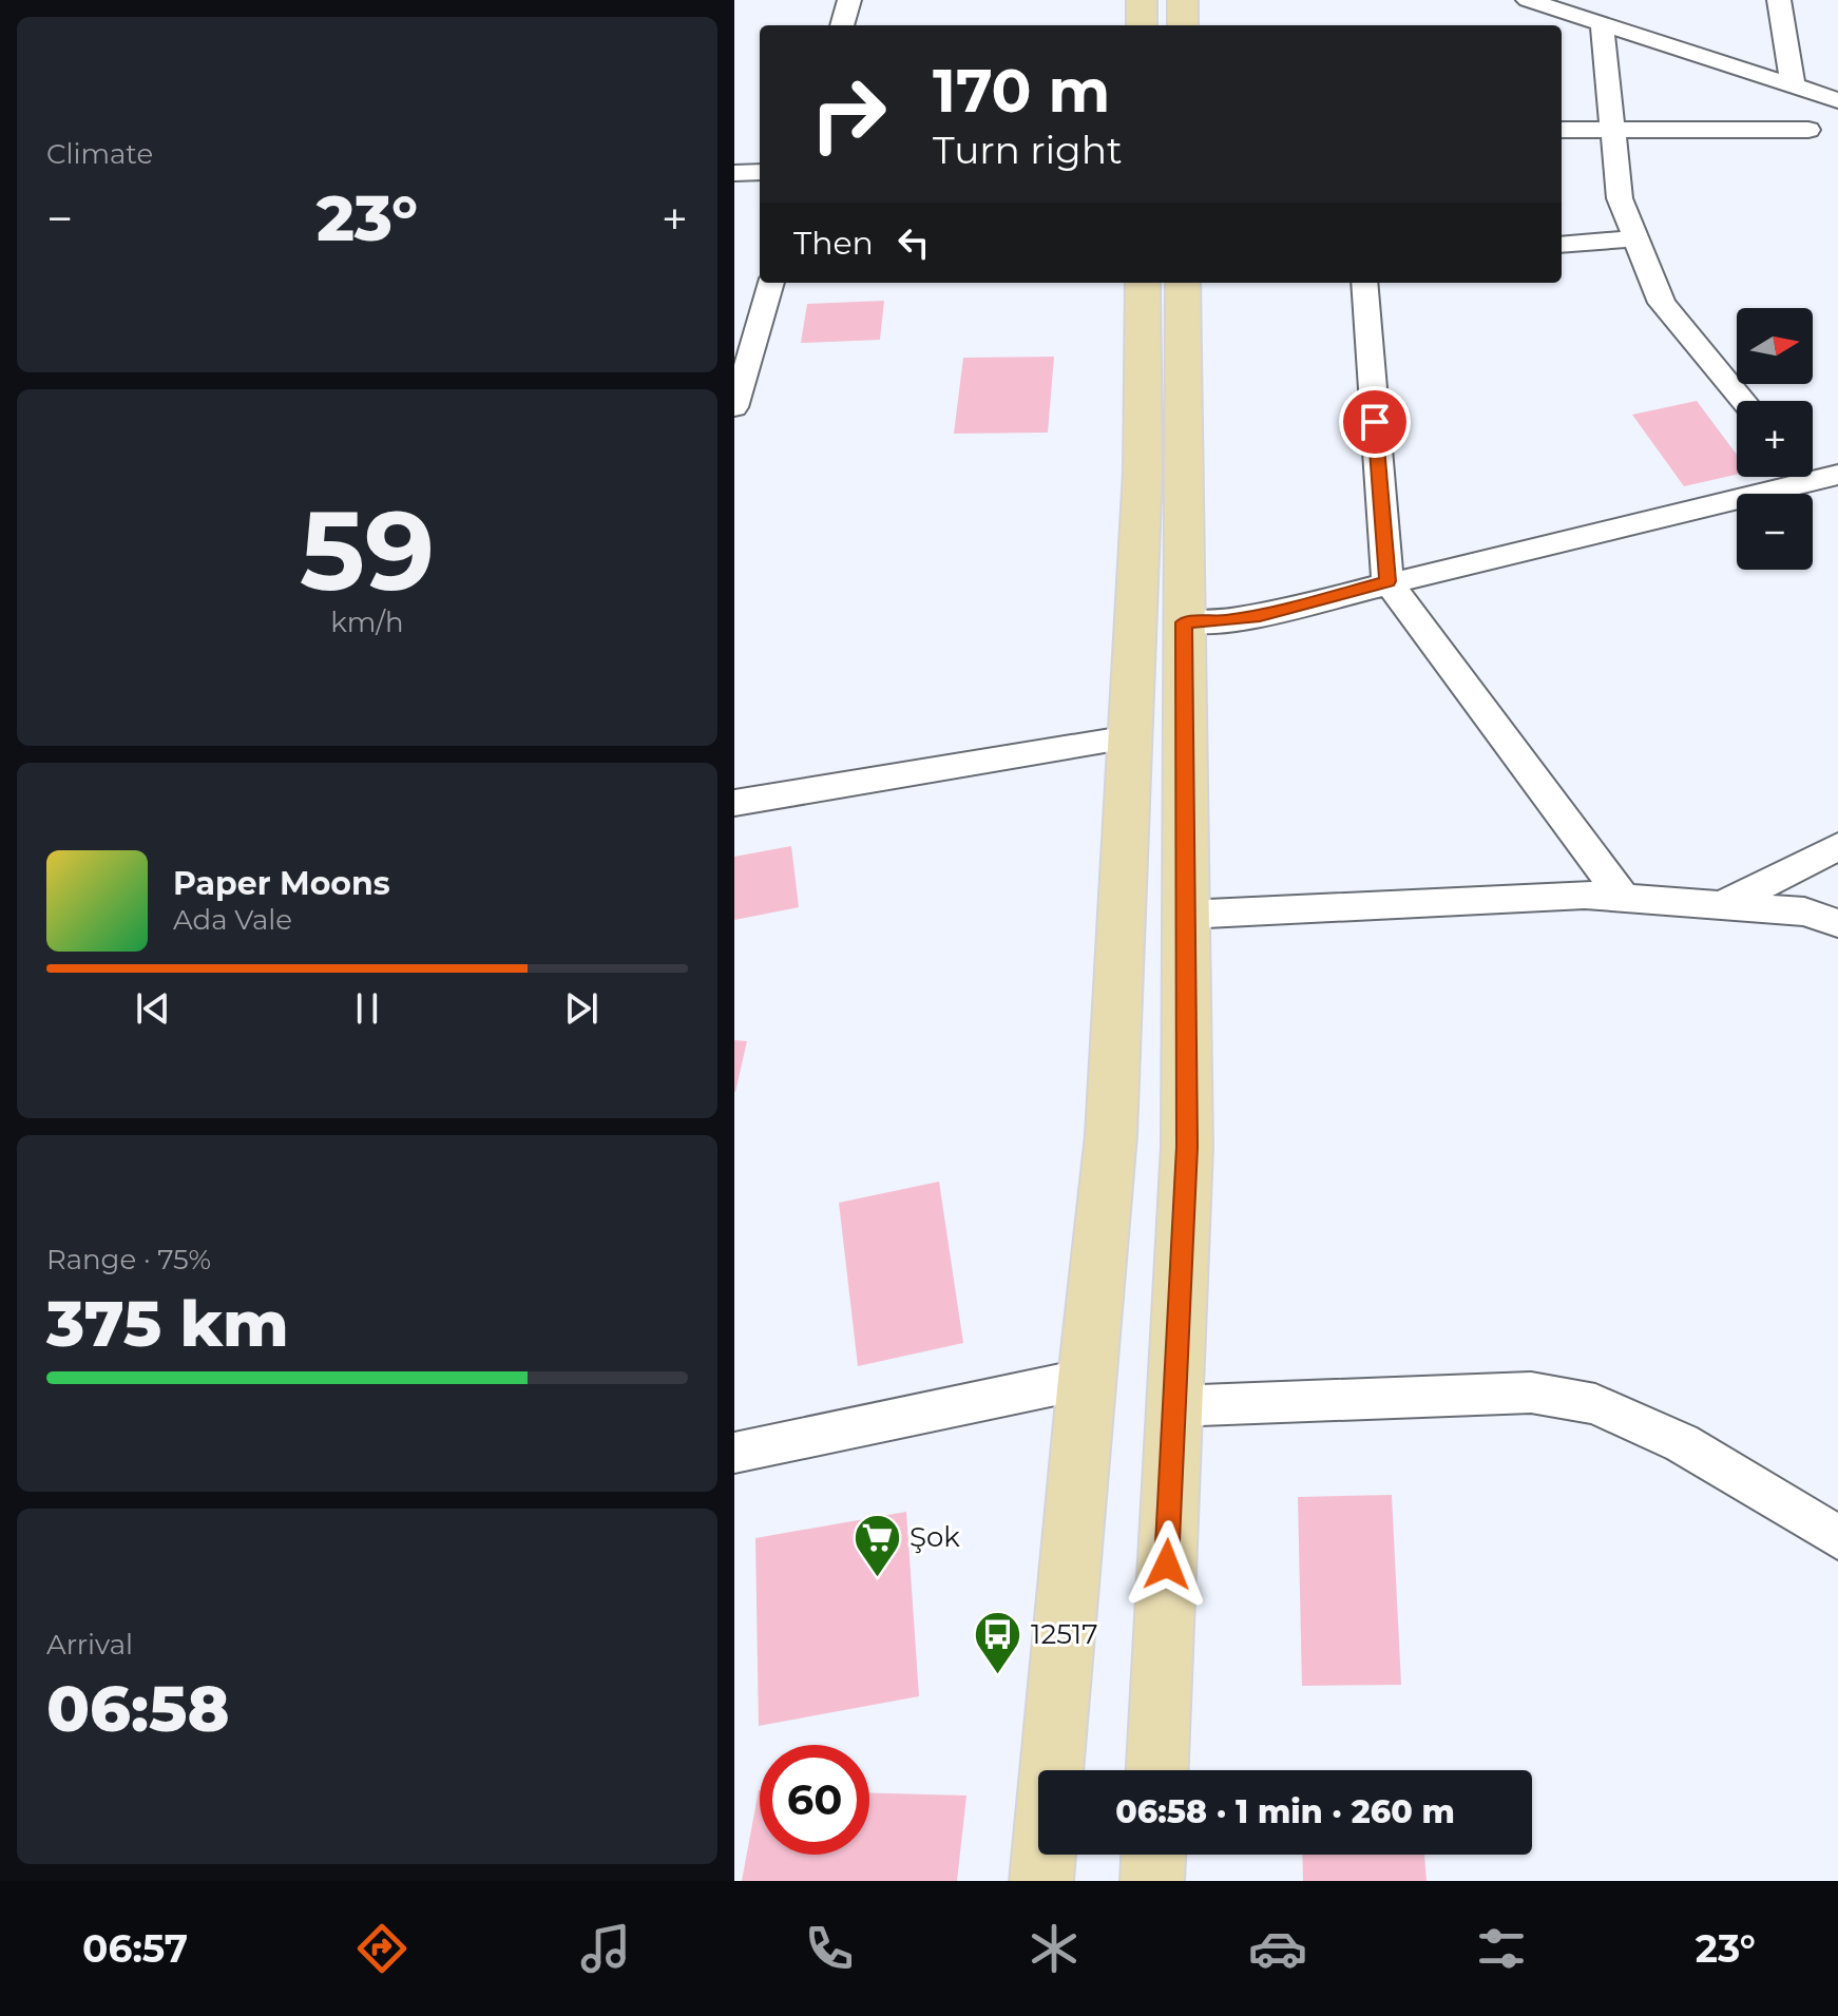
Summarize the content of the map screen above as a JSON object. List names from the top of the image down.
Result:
{
  "places": {
    "supermarket": ["Şok"],
    "bus stop": ["12517"]
  },
  "north": "right",
  "page": {
    "tile": [
      "Climate",
      ["59", "km/h"],
      ["Range · 75%", "375 km"],
      ["Arrival", "06:58"]
    ],
    "turn": ["170 m", "Turn right"],
    "heat": ["−", "23°", "+"],
    "then": "Then",
    "map_buttons": ["+", "−"],
    "song": ["Paper Moons", "Ada Vale"],
    "limit": "60",
    "trip": "06:58 · 1 min · 260 m",
    "tabs": ["06:57", "23°"]
  }
}
